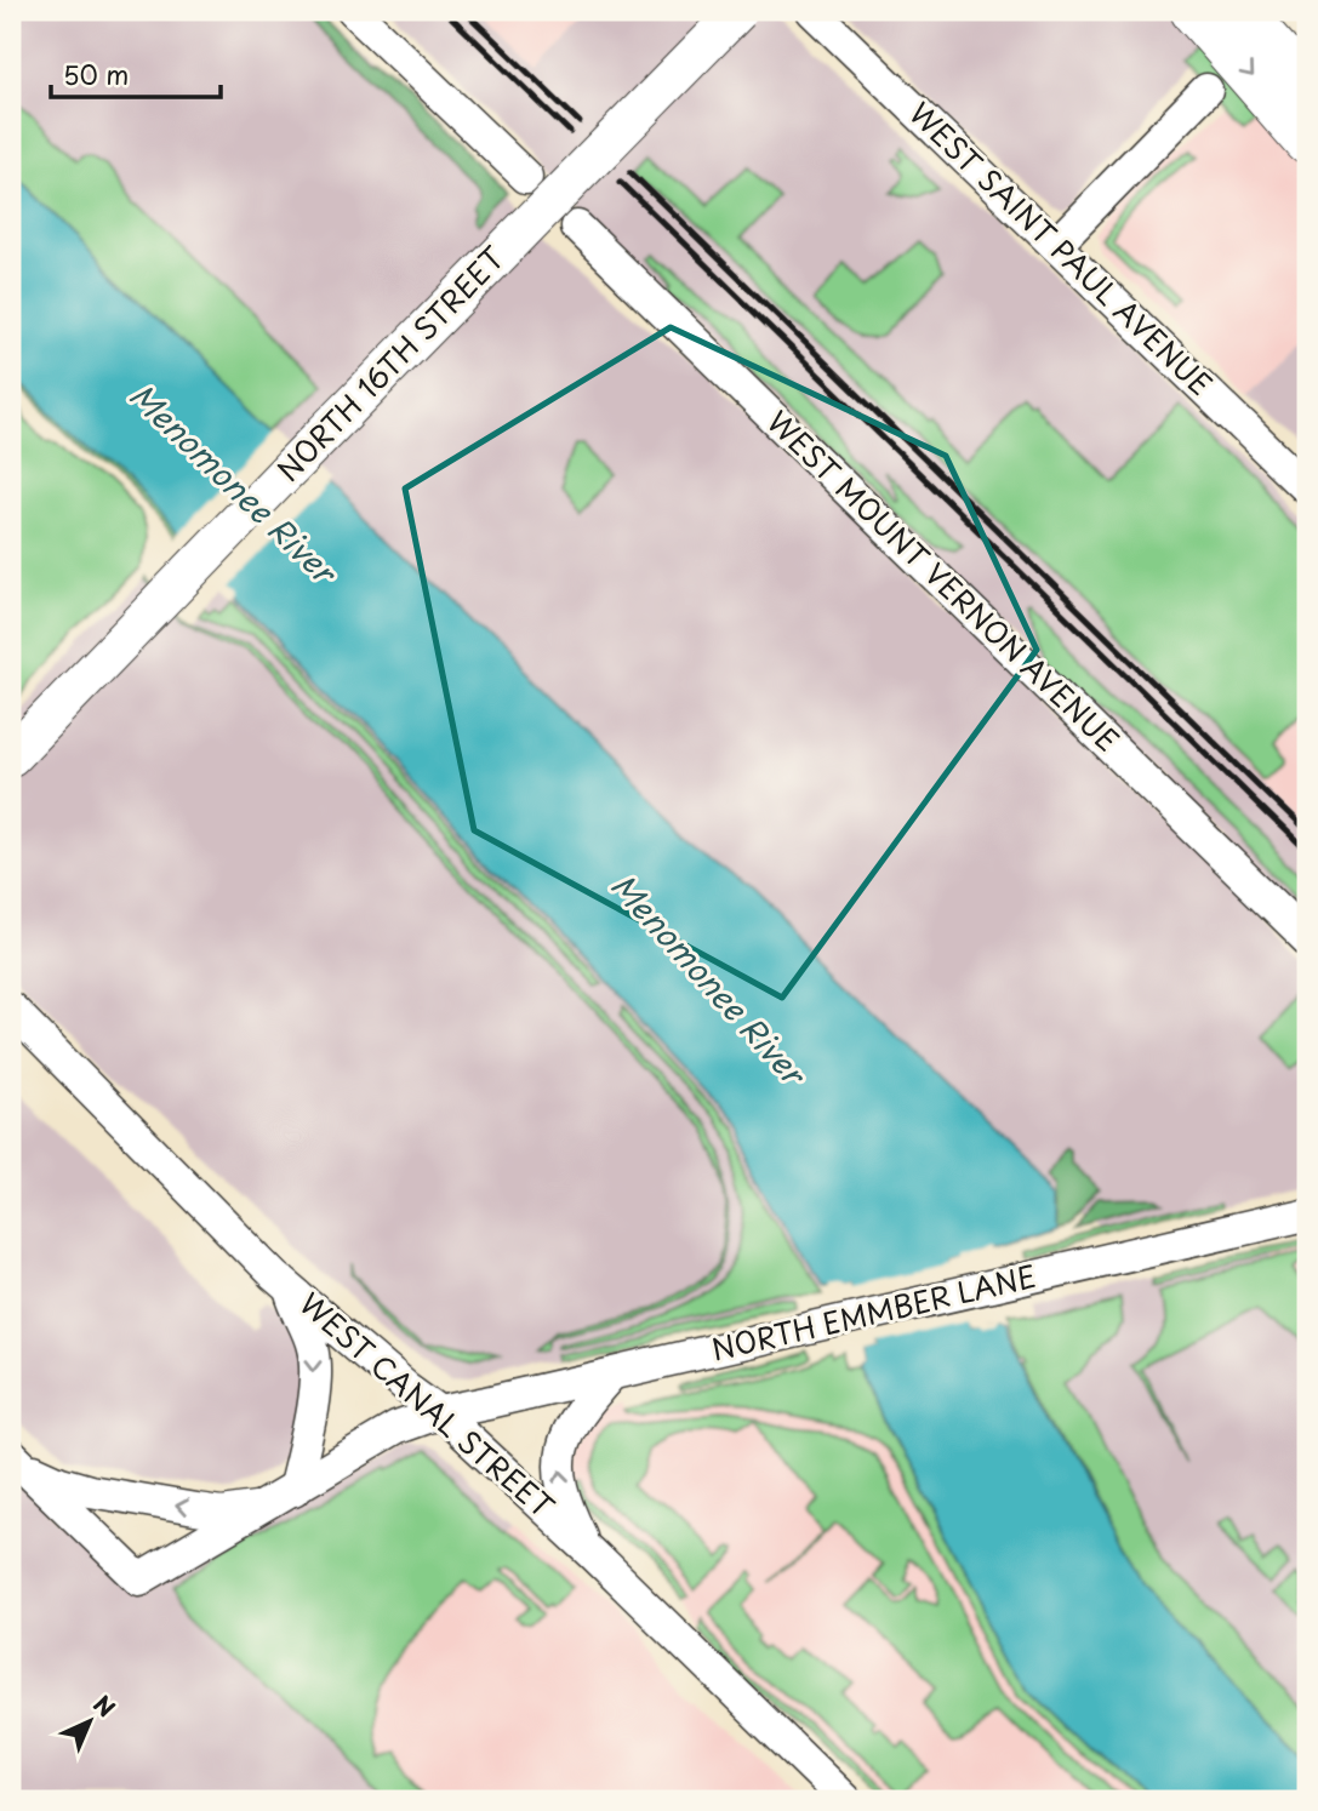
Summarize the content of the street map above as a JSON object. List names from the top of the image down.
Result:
{
  "streets": {
    "main road": ["NORTH 16TH STREET"],
    "street": [
      "WEST SAINT PAUL AVENUE",
      "WEST MOUNT VERNON AVENUE",
      "NORTH EMMBER LANE",
      "WEST CANAL STREET"
    ]
  },
  "crossings": [
    ["NORTH EMMBER LANE", "WEST CANAL STREET"]
  ],
  "water": ["Menomonee River"],
  "scale_bar": "50 m",
  "north": "top right"
}
